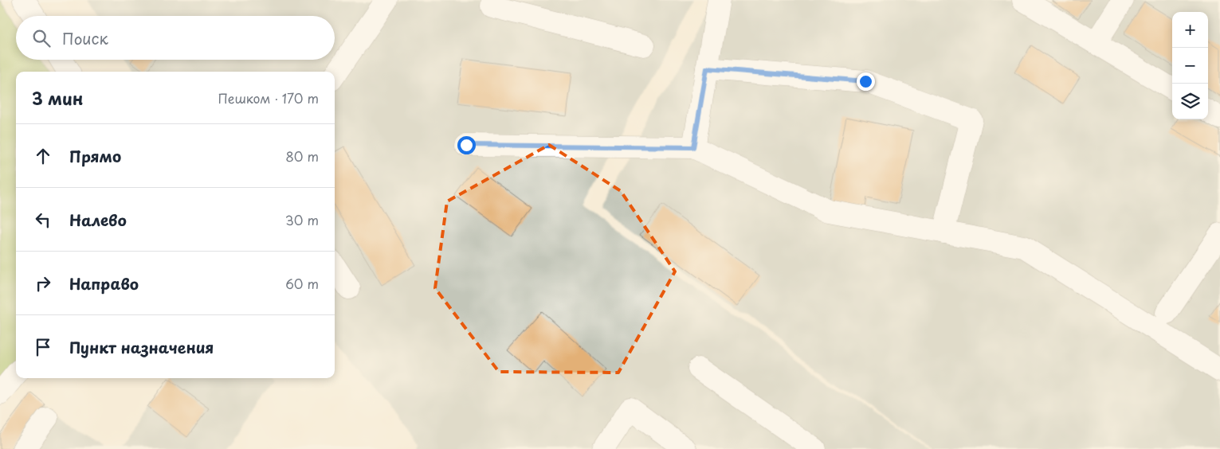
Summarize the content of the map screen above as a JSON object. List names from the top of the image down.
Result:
{
  "page": {
    "map_buttons": ["+", "−"],
    "search": "Поиск",
    "heading": ["3 мин", "Пешком · 170 m"],
    "list": [
      ["Прямо", "80 m"],
      ["Налево", "30 m"],
      ["Направо", "60 m"],
      "Пункт назначения"
    ]
  }
}
